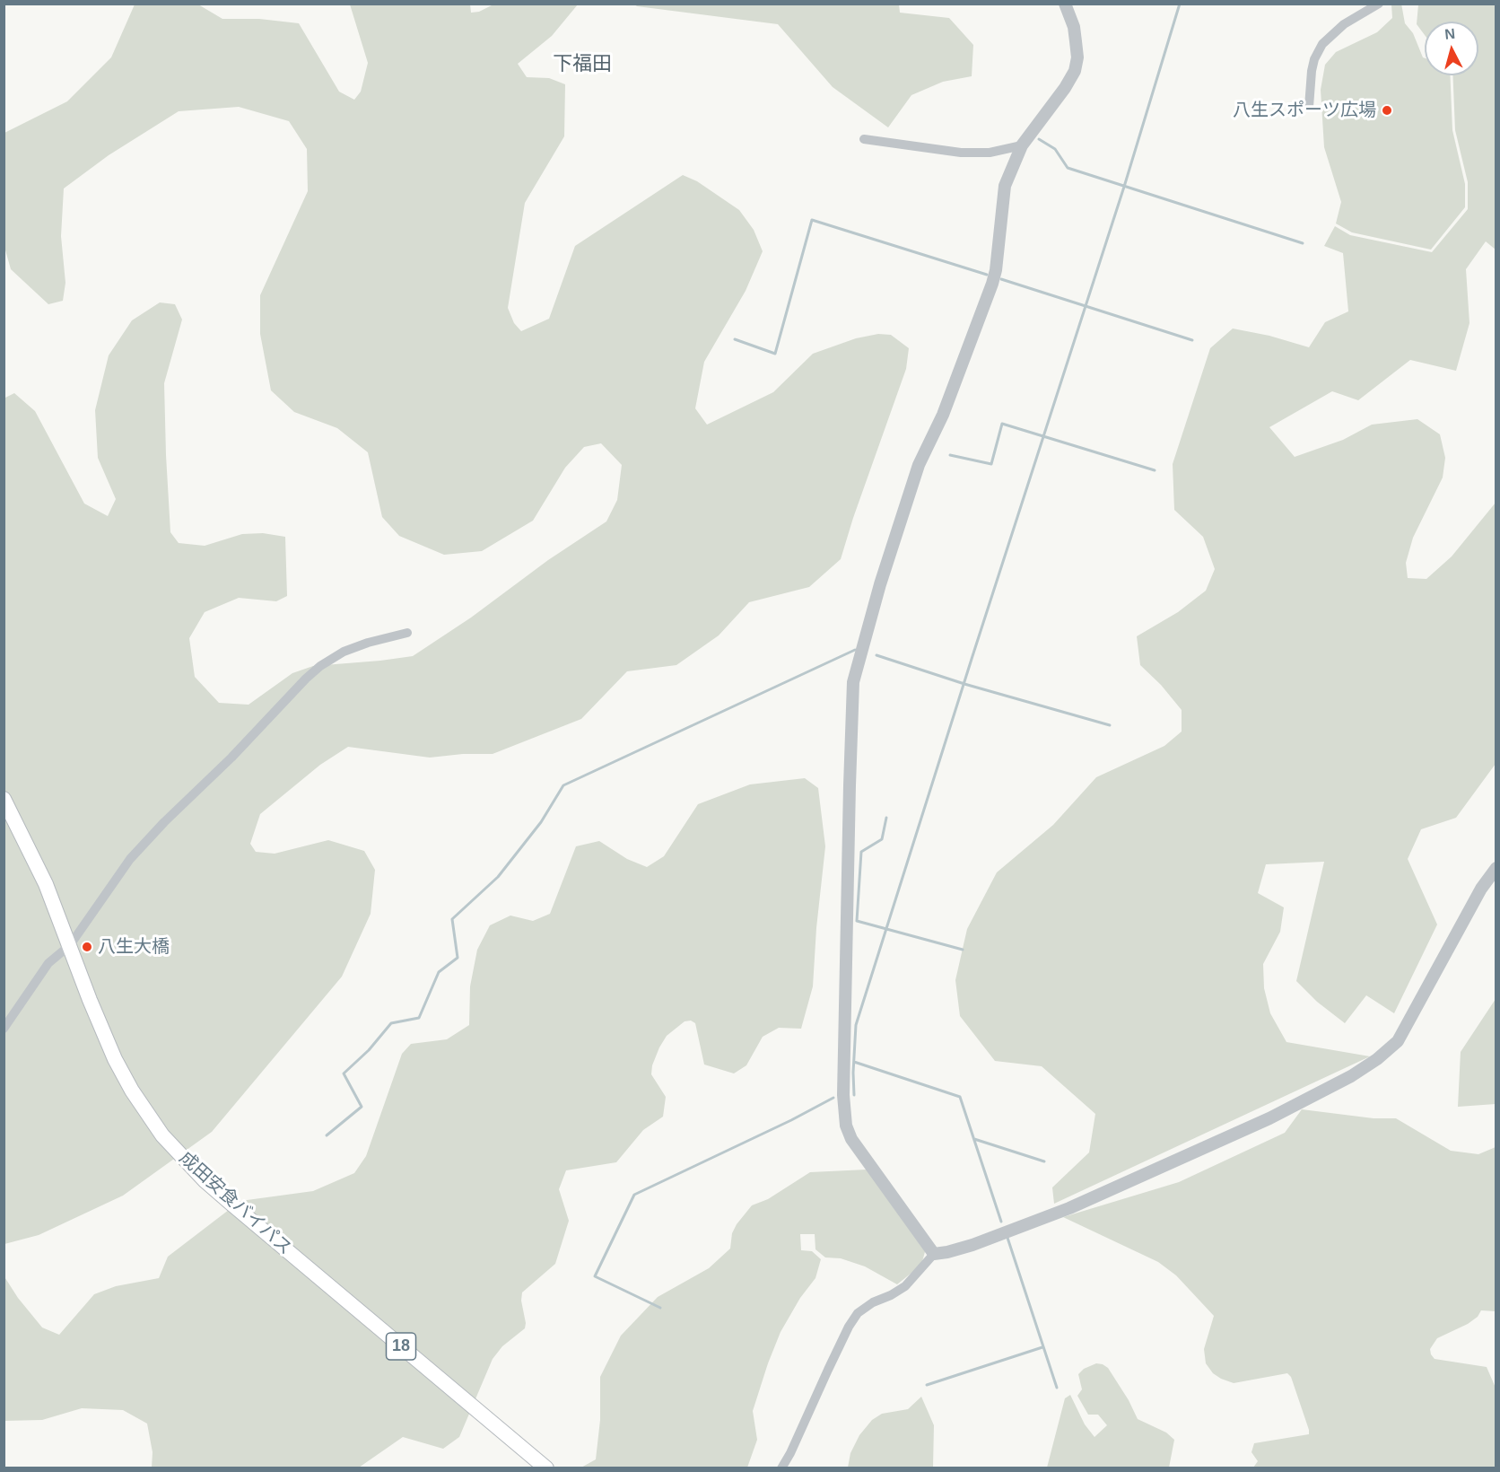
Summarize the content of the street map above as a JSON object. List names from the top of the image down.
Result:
{
  "streets": {
    "main road": ["成田安食バイパス", "18"]
  },
  "districts": ["下福田"],
  "places": ["八生スポーツ広場", "八生大橋"],
  "north": "top"
}
